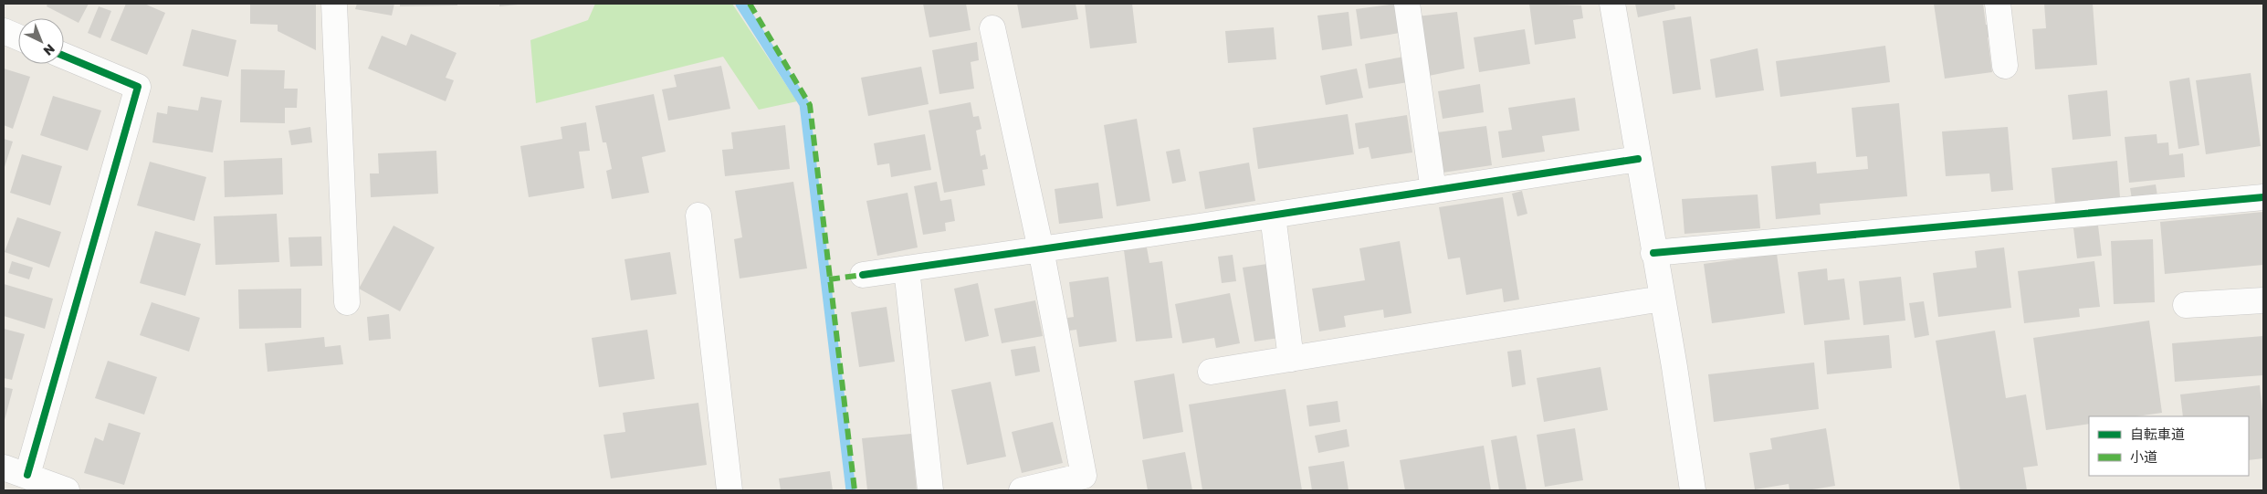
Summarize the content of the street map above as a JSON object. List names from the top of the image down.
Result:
{
  "legend": ["自転車道", "小道"],
  "north": "bottom right"
}
